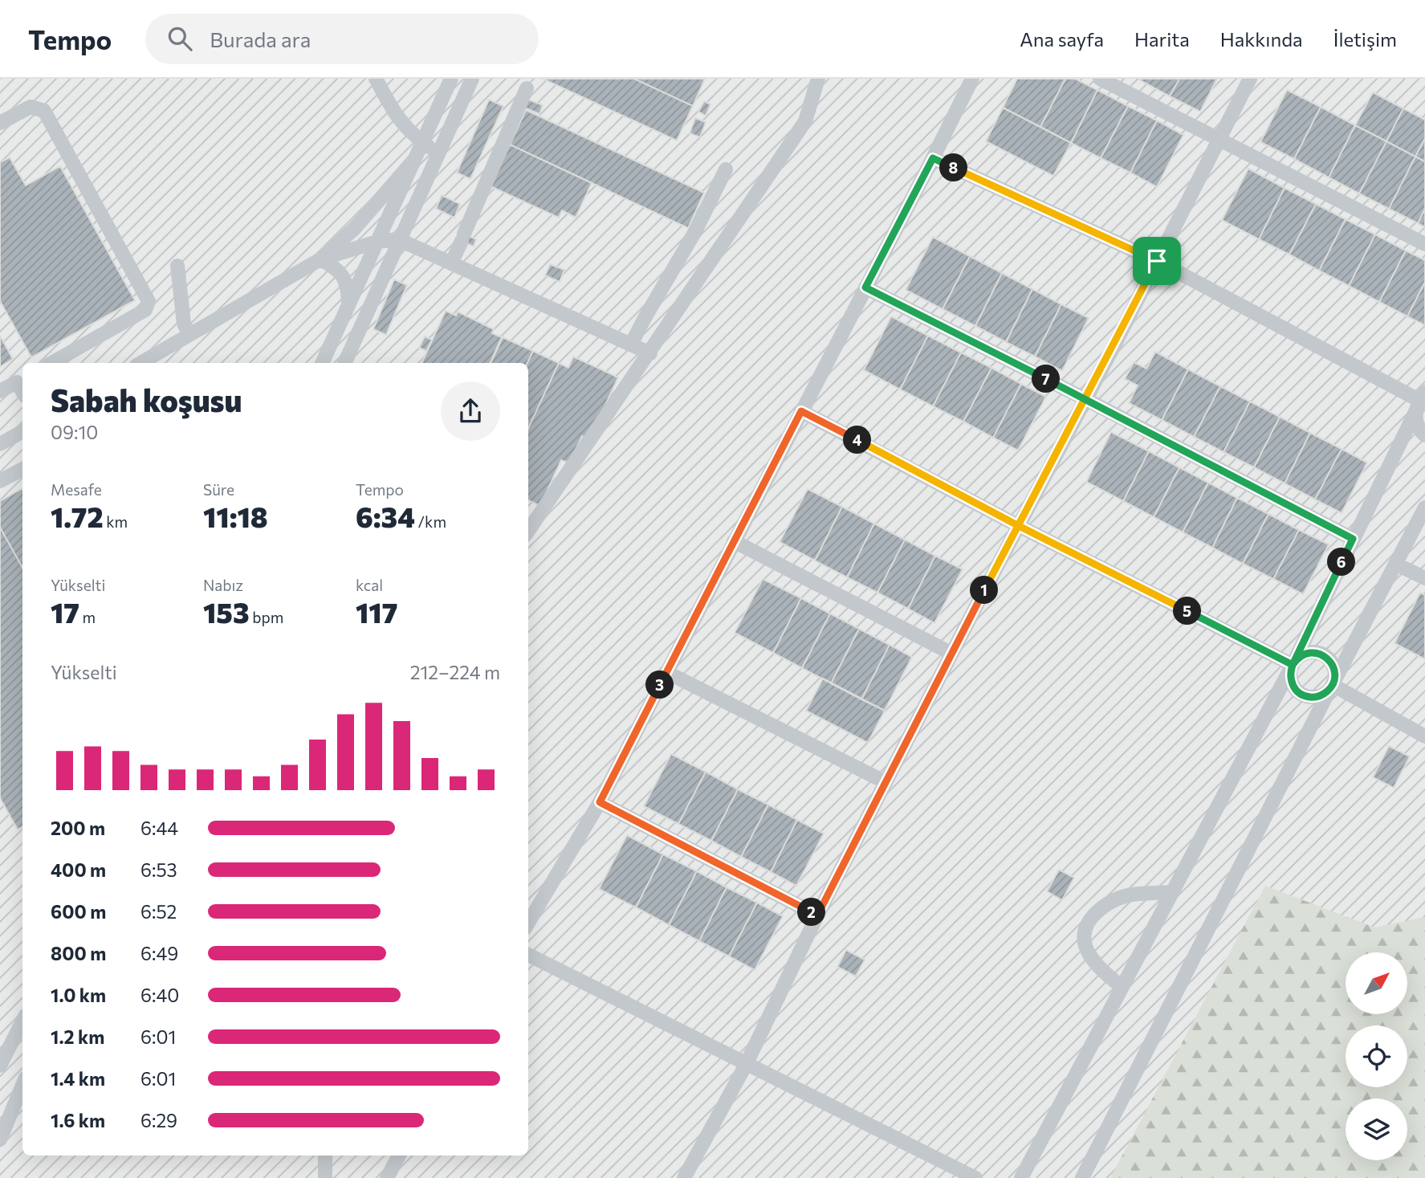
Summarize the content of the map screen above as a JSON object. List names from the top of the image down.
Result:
{
  "north": "top right",
  "page": {
    "header": "Tempo",
    "search": "Burada ara",
    "nav": [
      "Ana sayfa",
      "Harita",
      "Hakkında",
      "İletişim"
    ],
    "pins": [
      "8",
      "7",
      "4",
      "6",
      "1",
      "5",
      "3",
      "2"
    ],
    "heading": ["Sabah koşusu", "09:10"],
    "stats": [
      ["Mesafe", "1.72 km"],
      ["Süre", "11:18"],
      ["Tempo", "6:34 /km"],
      ["Yükselti", "17 m"],
      ["Nabız", "153 bpm"],
      ["kcal", "117"]
    ],
    "chart": ["Yükselti", "212–224 m"],
    "list": [
      {
        "name": "200 m",
        "note": "6:44"
      },
      {
        "name": "400 m",
        "note": "6:53"
      },
      {
        "name": "600 m",
        "note": "6:52"
      },
      {
        "name": "800 m",
        "note": "6:49"
      },
      {
        "name": "1.0 km",
        "note": "6:40"
      },
      {
        "name": "1.2 km",
        "note": "6:01"
      },
      {
        "name": "1.4 km",
        "note": "6:01"
      },
      {
        "name": "1.6 km",
        "note": "6:29"
      }
    ]
  }
}
